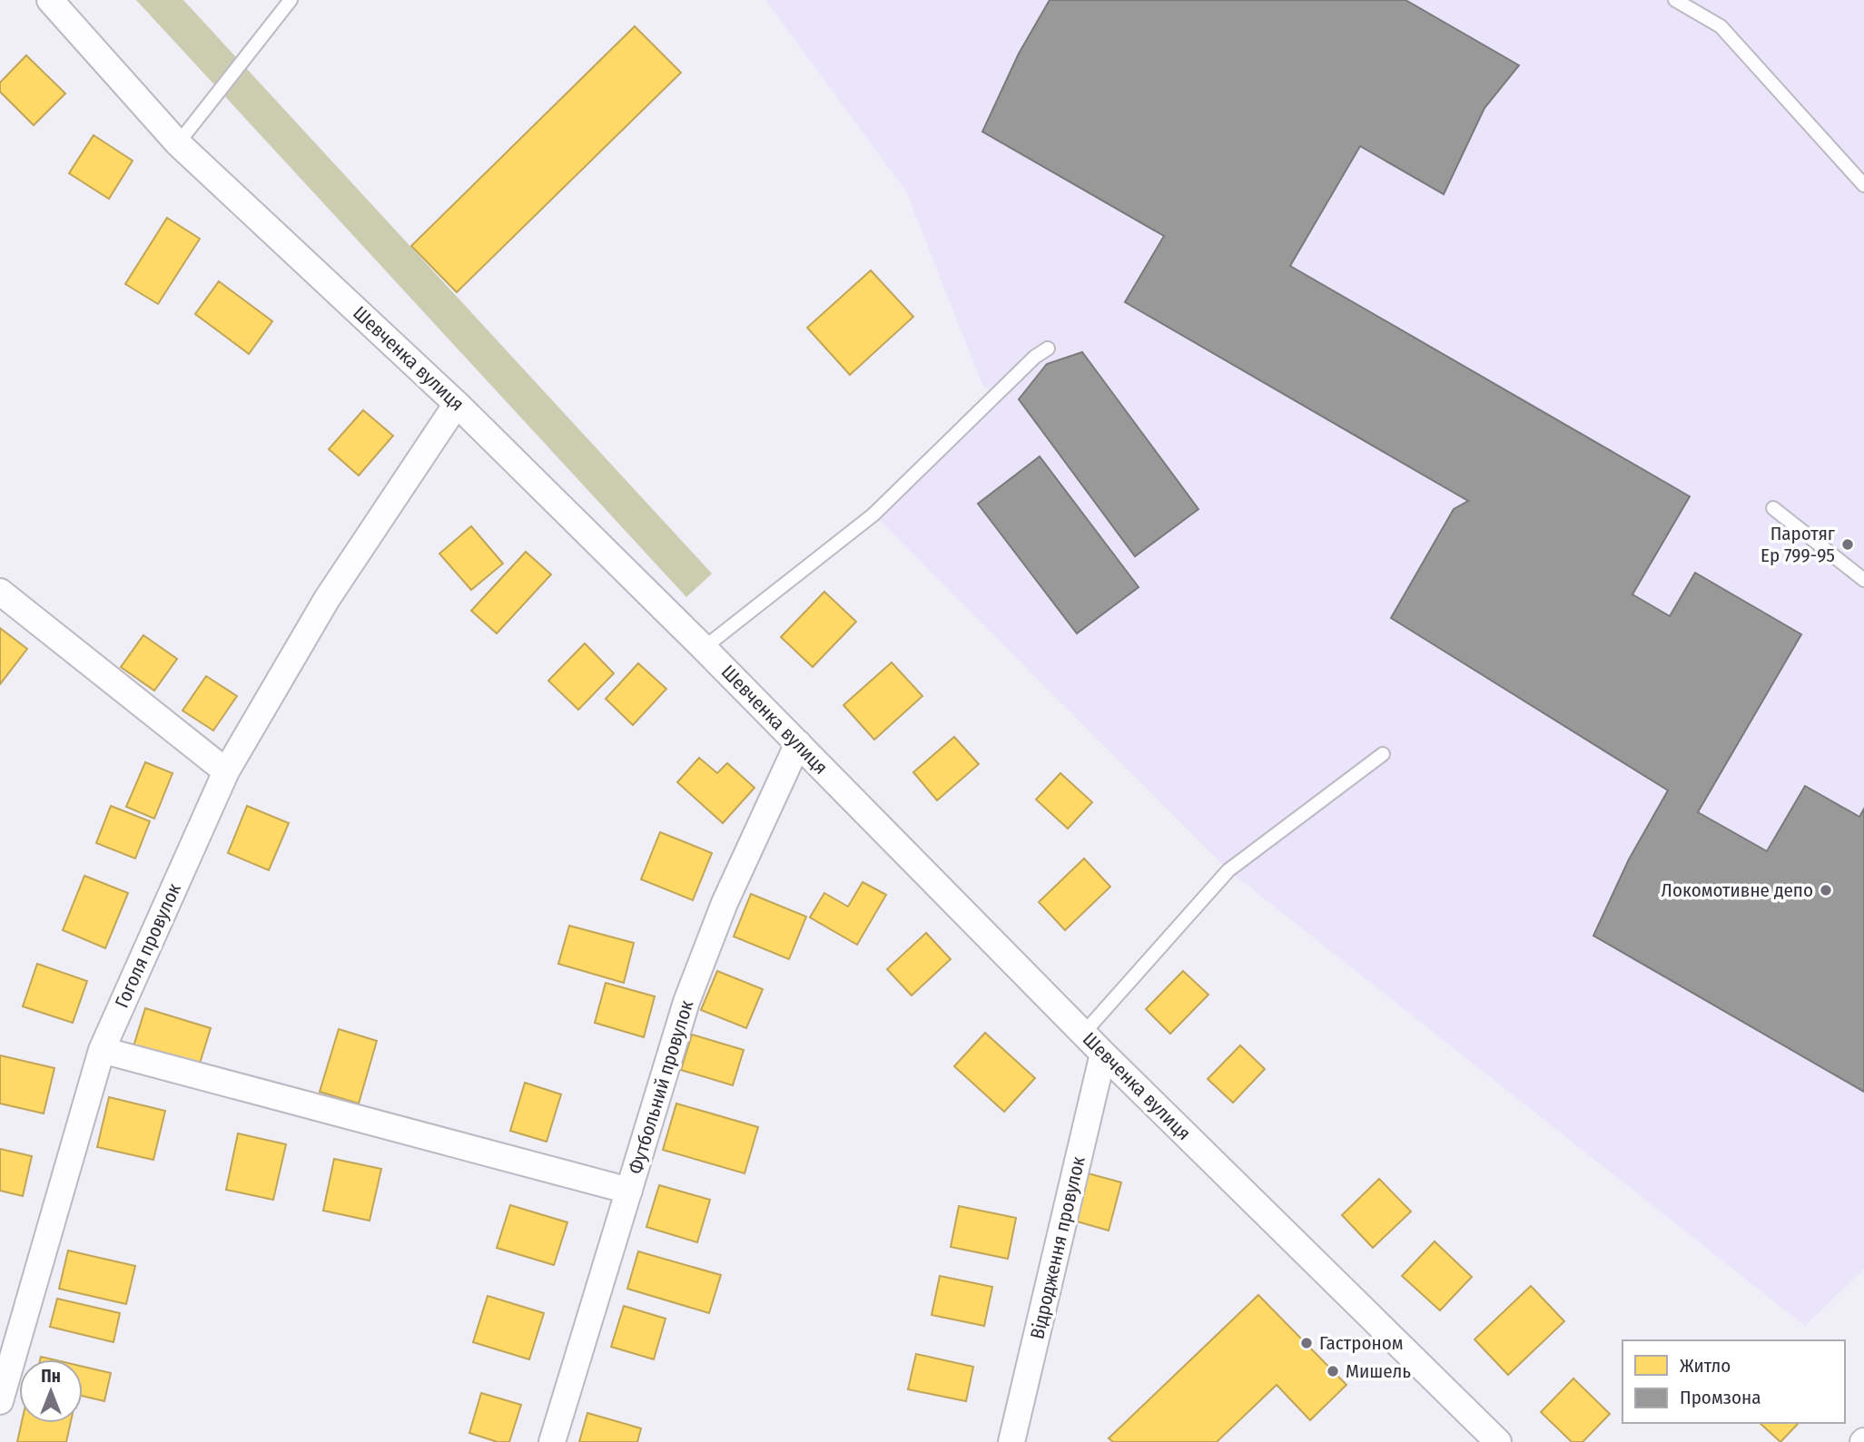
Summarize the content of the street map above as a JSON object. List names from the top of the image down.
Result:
{
  "streets": {
    "street": [
      "Шевченка вулиця",
      "Гоголя провулок",
      "Футбольний провулок",
      "Відродження провулок"
    ]
  },
  "crossings": [
    ["Шевченка вулиця", "Гоголя провулок"],
    ["Шевченка вулиця", "Футбольний провулок"],
    ["Шевченка вулиця", "Відродження провулок"]
  ],
  "places": [
    "Паротяг Ер 799-95",
    "Локомотивне депо",
    "Гастроном",
    "Мишель"
  ],
  "legend": ["Житло", "Промзона"],
  "north": "top"
}
